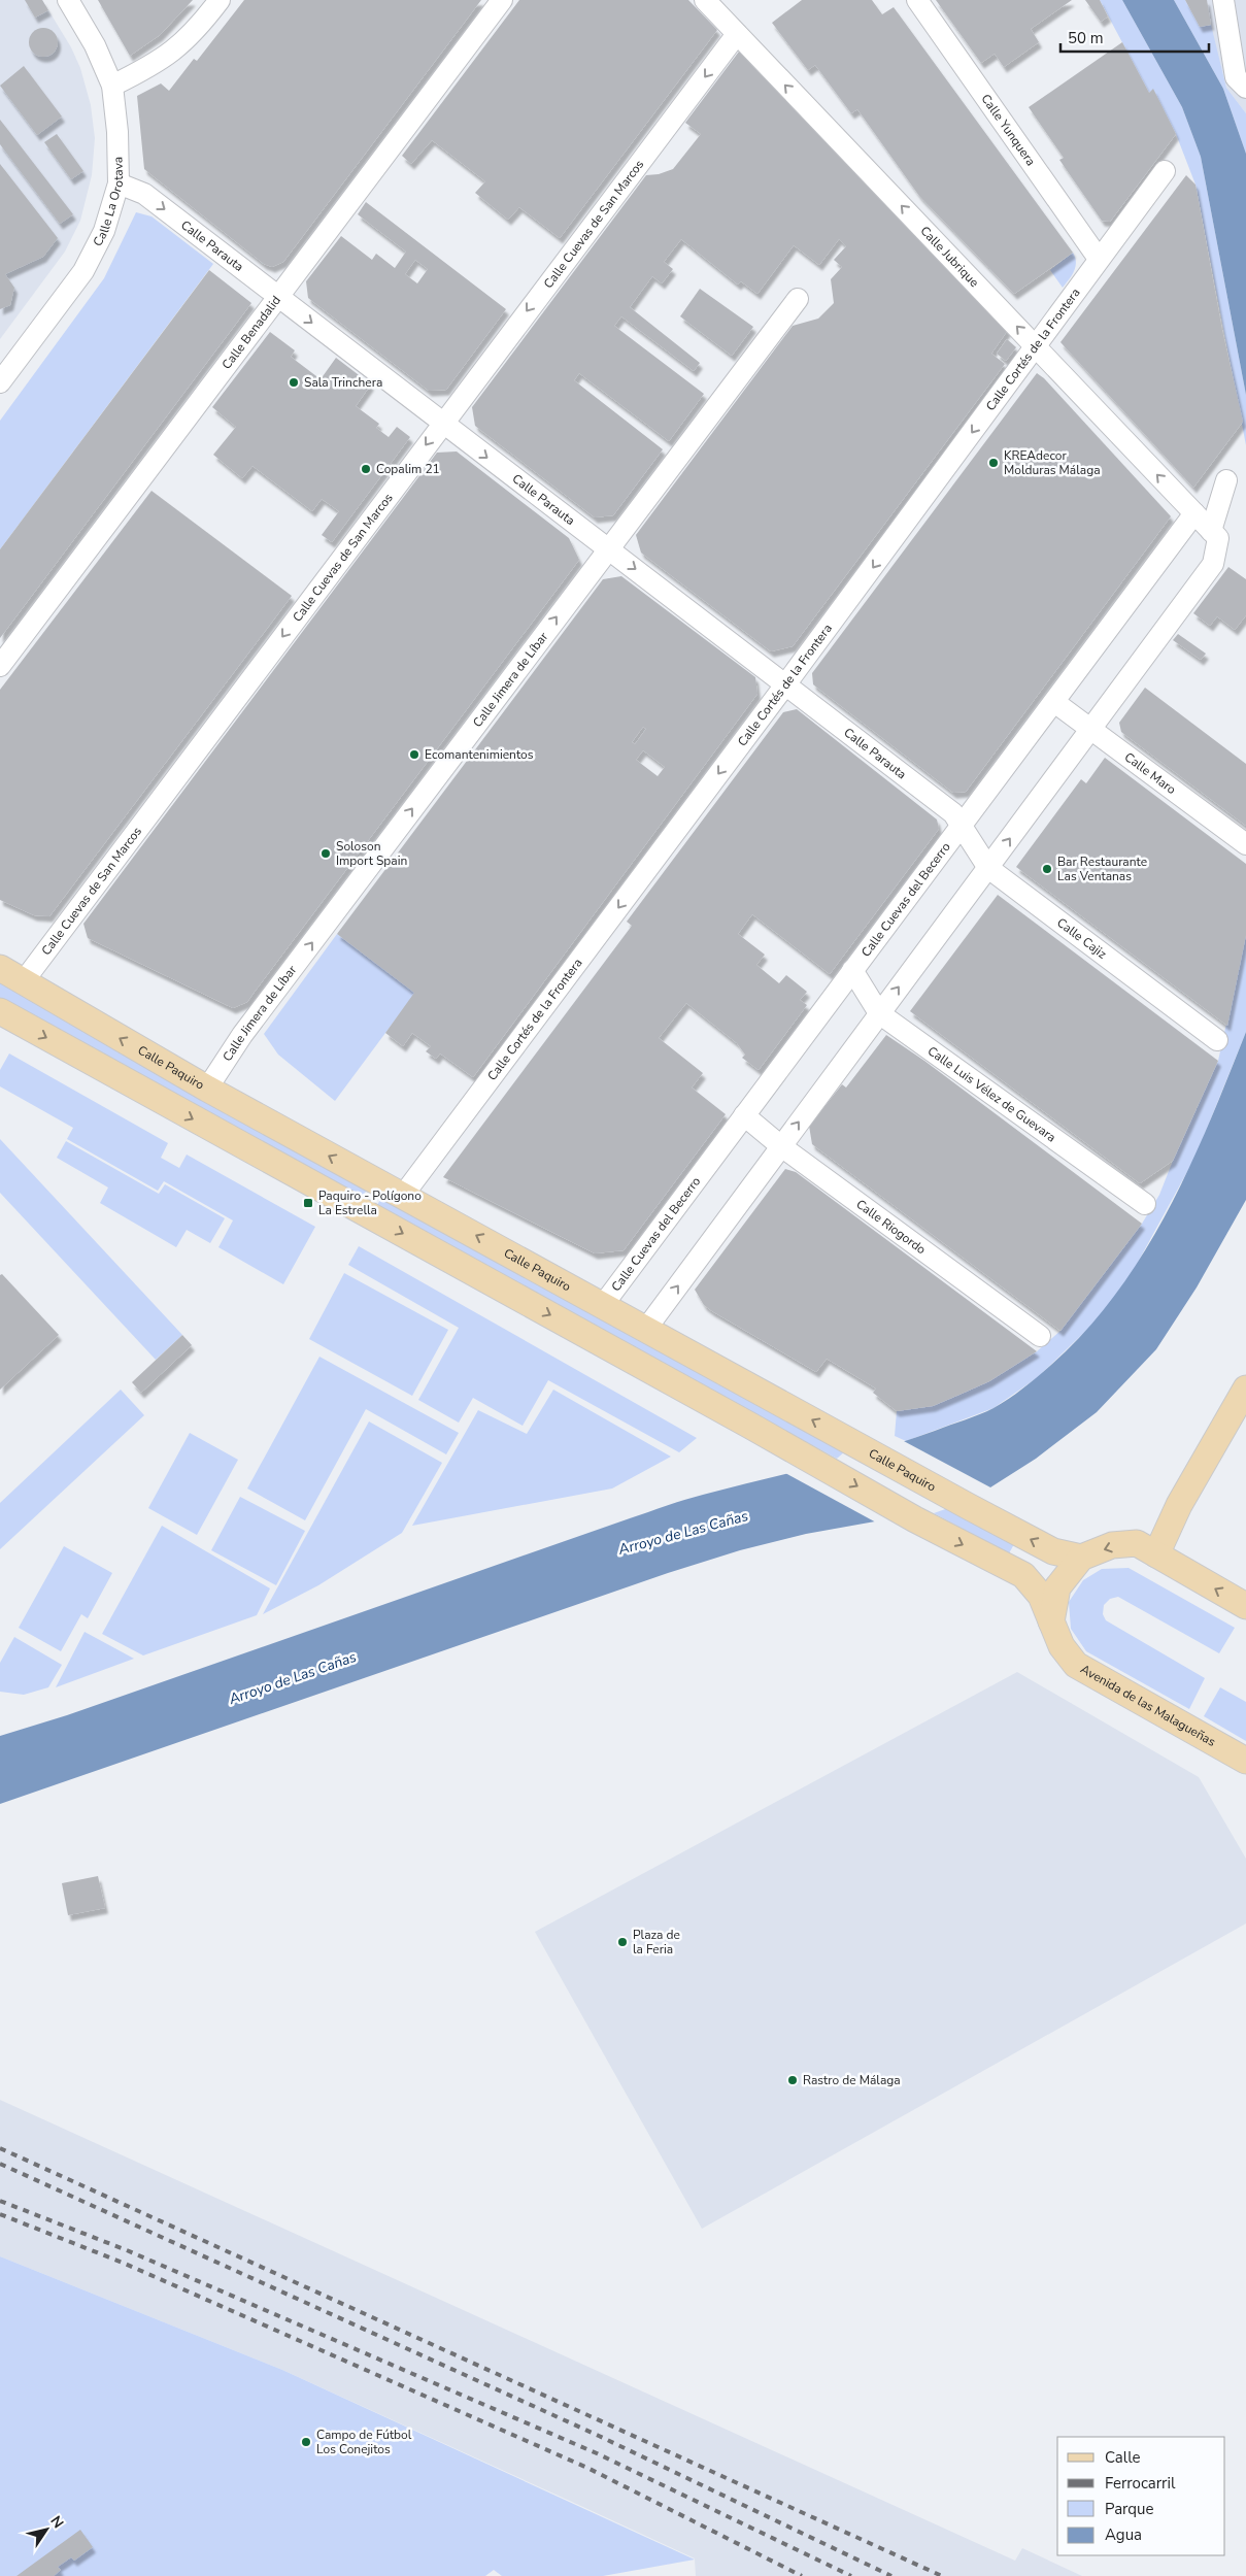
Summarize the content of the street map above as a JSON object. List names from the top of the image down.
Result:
{
  "streets": {
    "main road": ["Calle Paquiro", "Avenida de las Malagueñas"],
    "street": [
      "Calle Yunquera",
      "Calle La Orotava",
      "Calle Cuevas de San Marcos",
      "Calle Parauta",
      "Calle Jubrique",
      "Calle Benadalid",
      "Calle Cortés de la Frontera",
      "Calle Jimera de Líbar",
      "Calle Maro",
      "Calle Cuevas del Becerro",
      "Calle Cajiz",
      "Calle Luis Vélez de Guevara",
      "Calle Riogordo"
    ]
  },
  "crossings": [
    ["Calle Yunquera", "Calle Cortés de la Frontera"],
    ["Calle La Orotava", "Calle Parauta"],
    ["Calle Cuevas de San Marcos", "Calle Parauta"],
    ["Calle Cuevas de San Marcos", "Calle Jubrique"],
    ["Calle Cuevas de San Marcos", "Calle Paquiro"],
    ["Calle Parauta", "Calle Benadalid"],
    ["Calle Parauta", "Calle Cortés de la Frontera"],
    ["Calle Parauta", "Calle Jimera de Líbar"],
    ["Calle Parauta", "Calle Cuevas del Becerro"],
    ["Calle Parauta", "Calle Cajiz"],
    ["Calle Jubrique", "Calle Cortés de la Frontera"],
    ["Calle Jubrique", "Calle Cuevas del Becerro"],
    ["Calle Cortés de la Frontera", "Calle Paquiro"],
    ["Calle Jimera de Líbar", "Calle Paquiro"],
    ["Calle Maro", "Calle Cuevas del Becerro"],
    ["Calle Cuevas del Becerro", "Calle Cajiz"],
    ["Calle Cuevas del Becerro", "Calle Paquiro"],
    ["Calle Cuevas del Becerro", "Calle Luis Vélez de Guevara"],
    ["Calle Cuevas del Becerro", "Calle Riogordo"]
  ],
  "one_way": [
    "Calle Cuevas de San Marcos",
    "Calle Parauta",
    "Calle Jubrique",
    "Calle Cortés de la Frontera",
    "Calle Jimera de Líbar"
  ],
  "water": ["Arroyo de Las Cañas"],
  "places": {
    "other": [
      "Sala Trinchera",
      "KREAdecor Molduras Málaga",
      "Copalim 21",
      "Ecomantenimientos",
      "Soloson Import Spain",
      "Bar Restaurante Las Ventanas",
      "Plaza de la Feria",
      "Rastro de Málaga",
      "Campo de Fútbol Los Conejitos"
    ],
    "transit": ["Paquiro - Polígono La Estrella"]
  },
  "legend": [
    "Calle",
    "Ferrocarril",
    "Parque",
    "Agua"
  ],
  "scale_bar": "50 m",
  "north": "top right"
}
